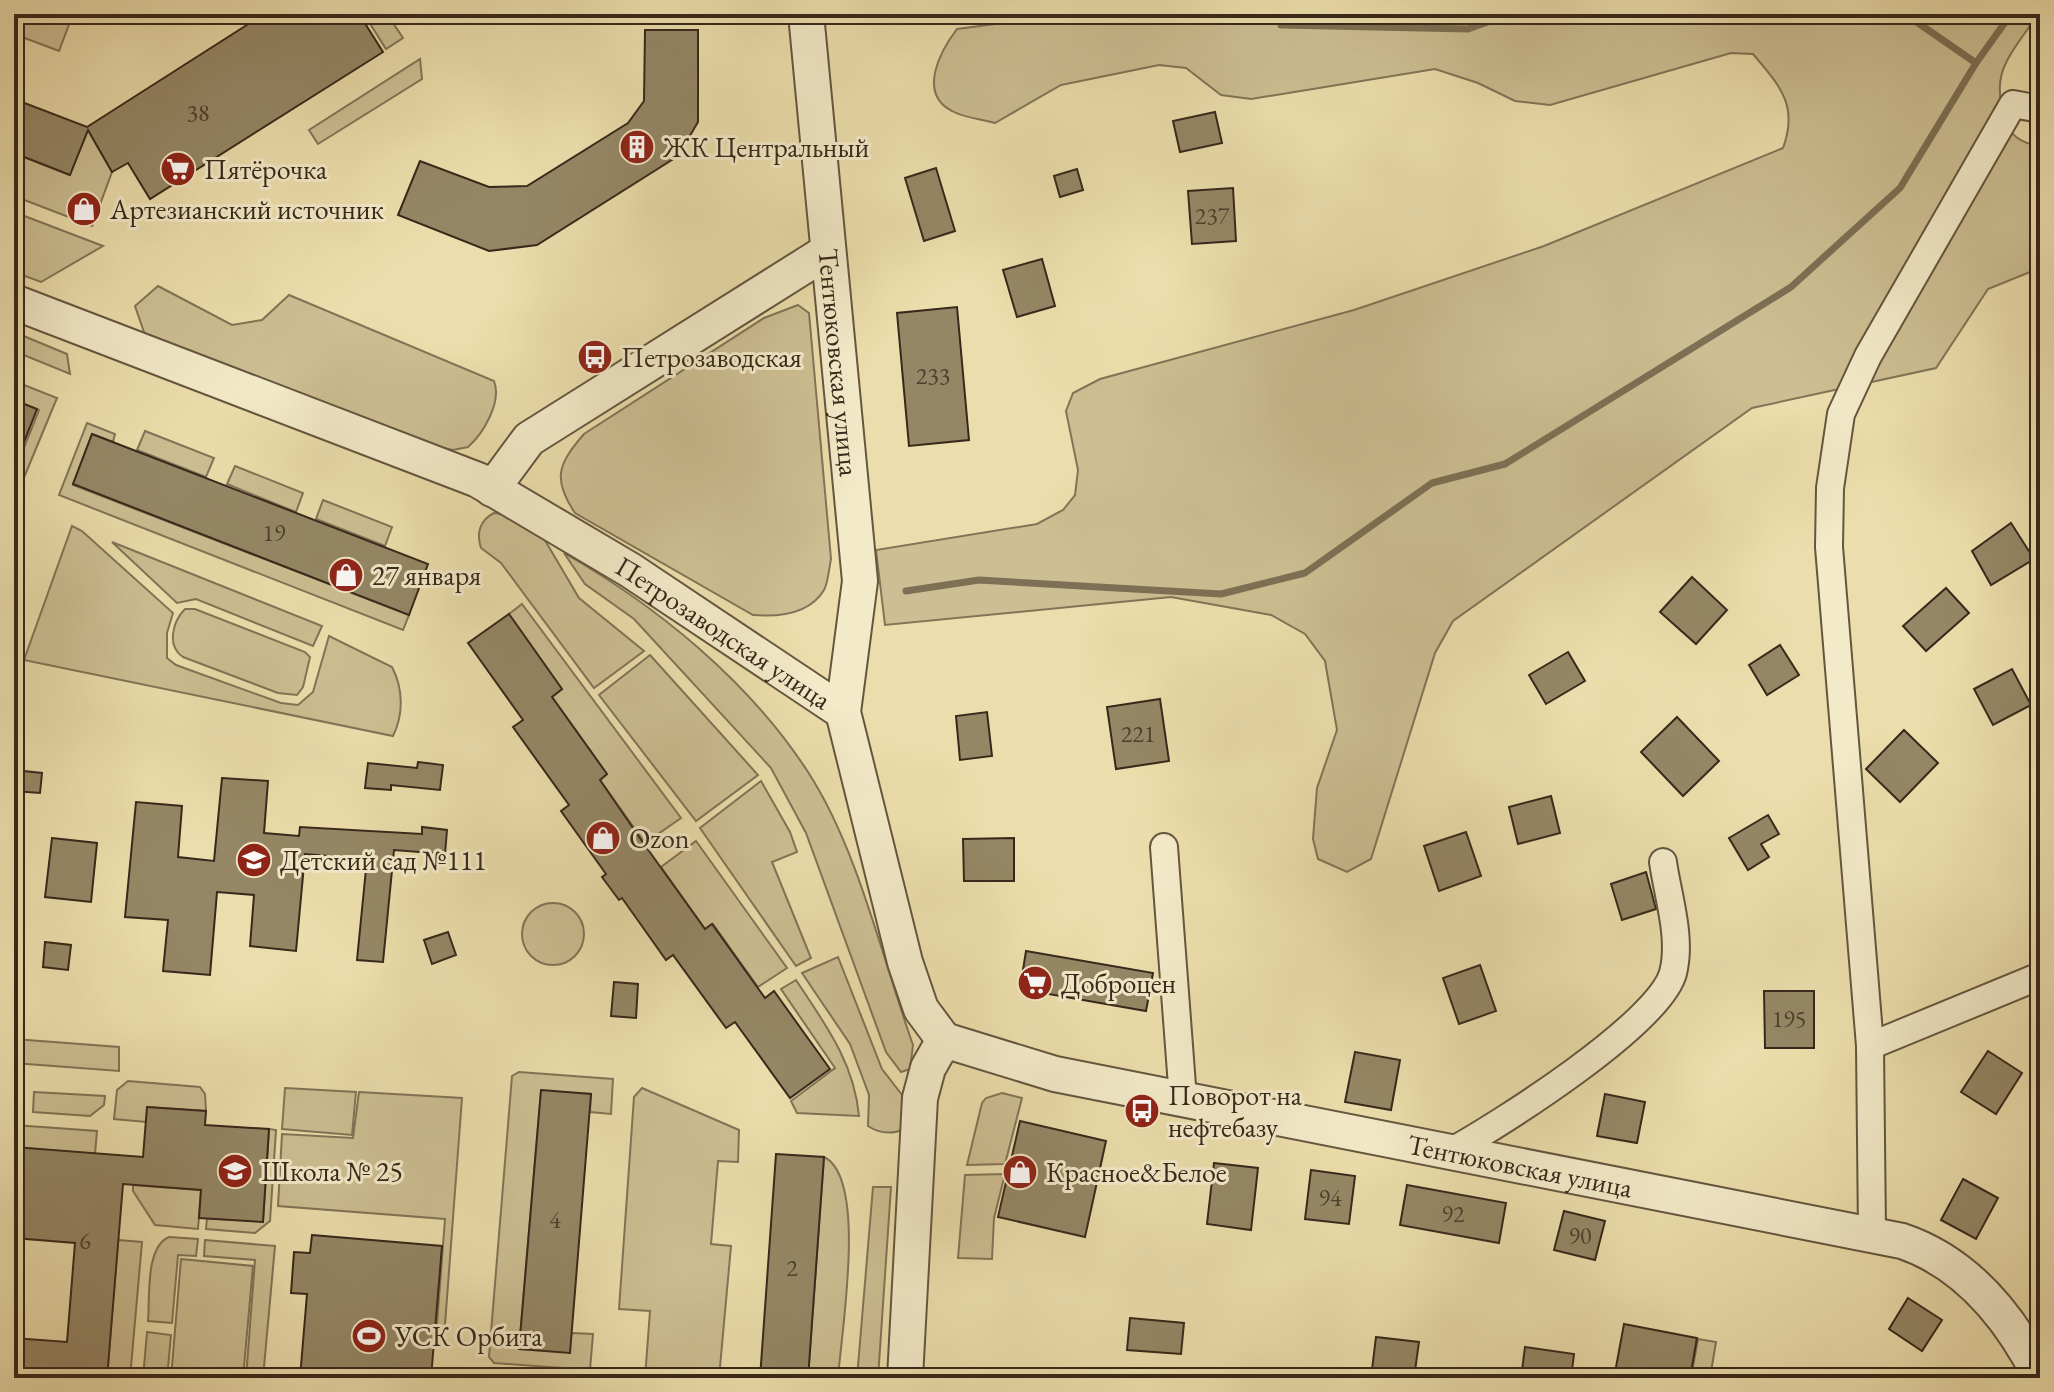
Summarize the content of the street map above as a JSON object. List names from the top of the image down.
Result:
{
  "streets": {
    "street": ["Тентюковская улица", "Петрозаводская улица"]
  },
  "crossings": [
    ["Тентюковская улица", "Петрозаводская улица"]
  ],
  "places": {
    "building": ["ЖК Центральный"],
    "supermarket": ["Пятёрочка", "Доброцен"],
    "shop": [
      "Артезианский источник",
      "27 января",
      "Ozon",
      "Красное&Белое"
    ],
    "bus stop": ["Петрозаводская", "Поворот на нефтебазу"],
    "school or university": ["Детский сад №111", "Школа № 25"],
    "sports": ["УСК Орбита"]
  },
  "house_numbers": [
    "38",
    "237",
    "233",
    "19",
    "221",
    "195",
    "94",
    "92",
    "4",
    "90",
    "6",
    "2"
  ]
}
